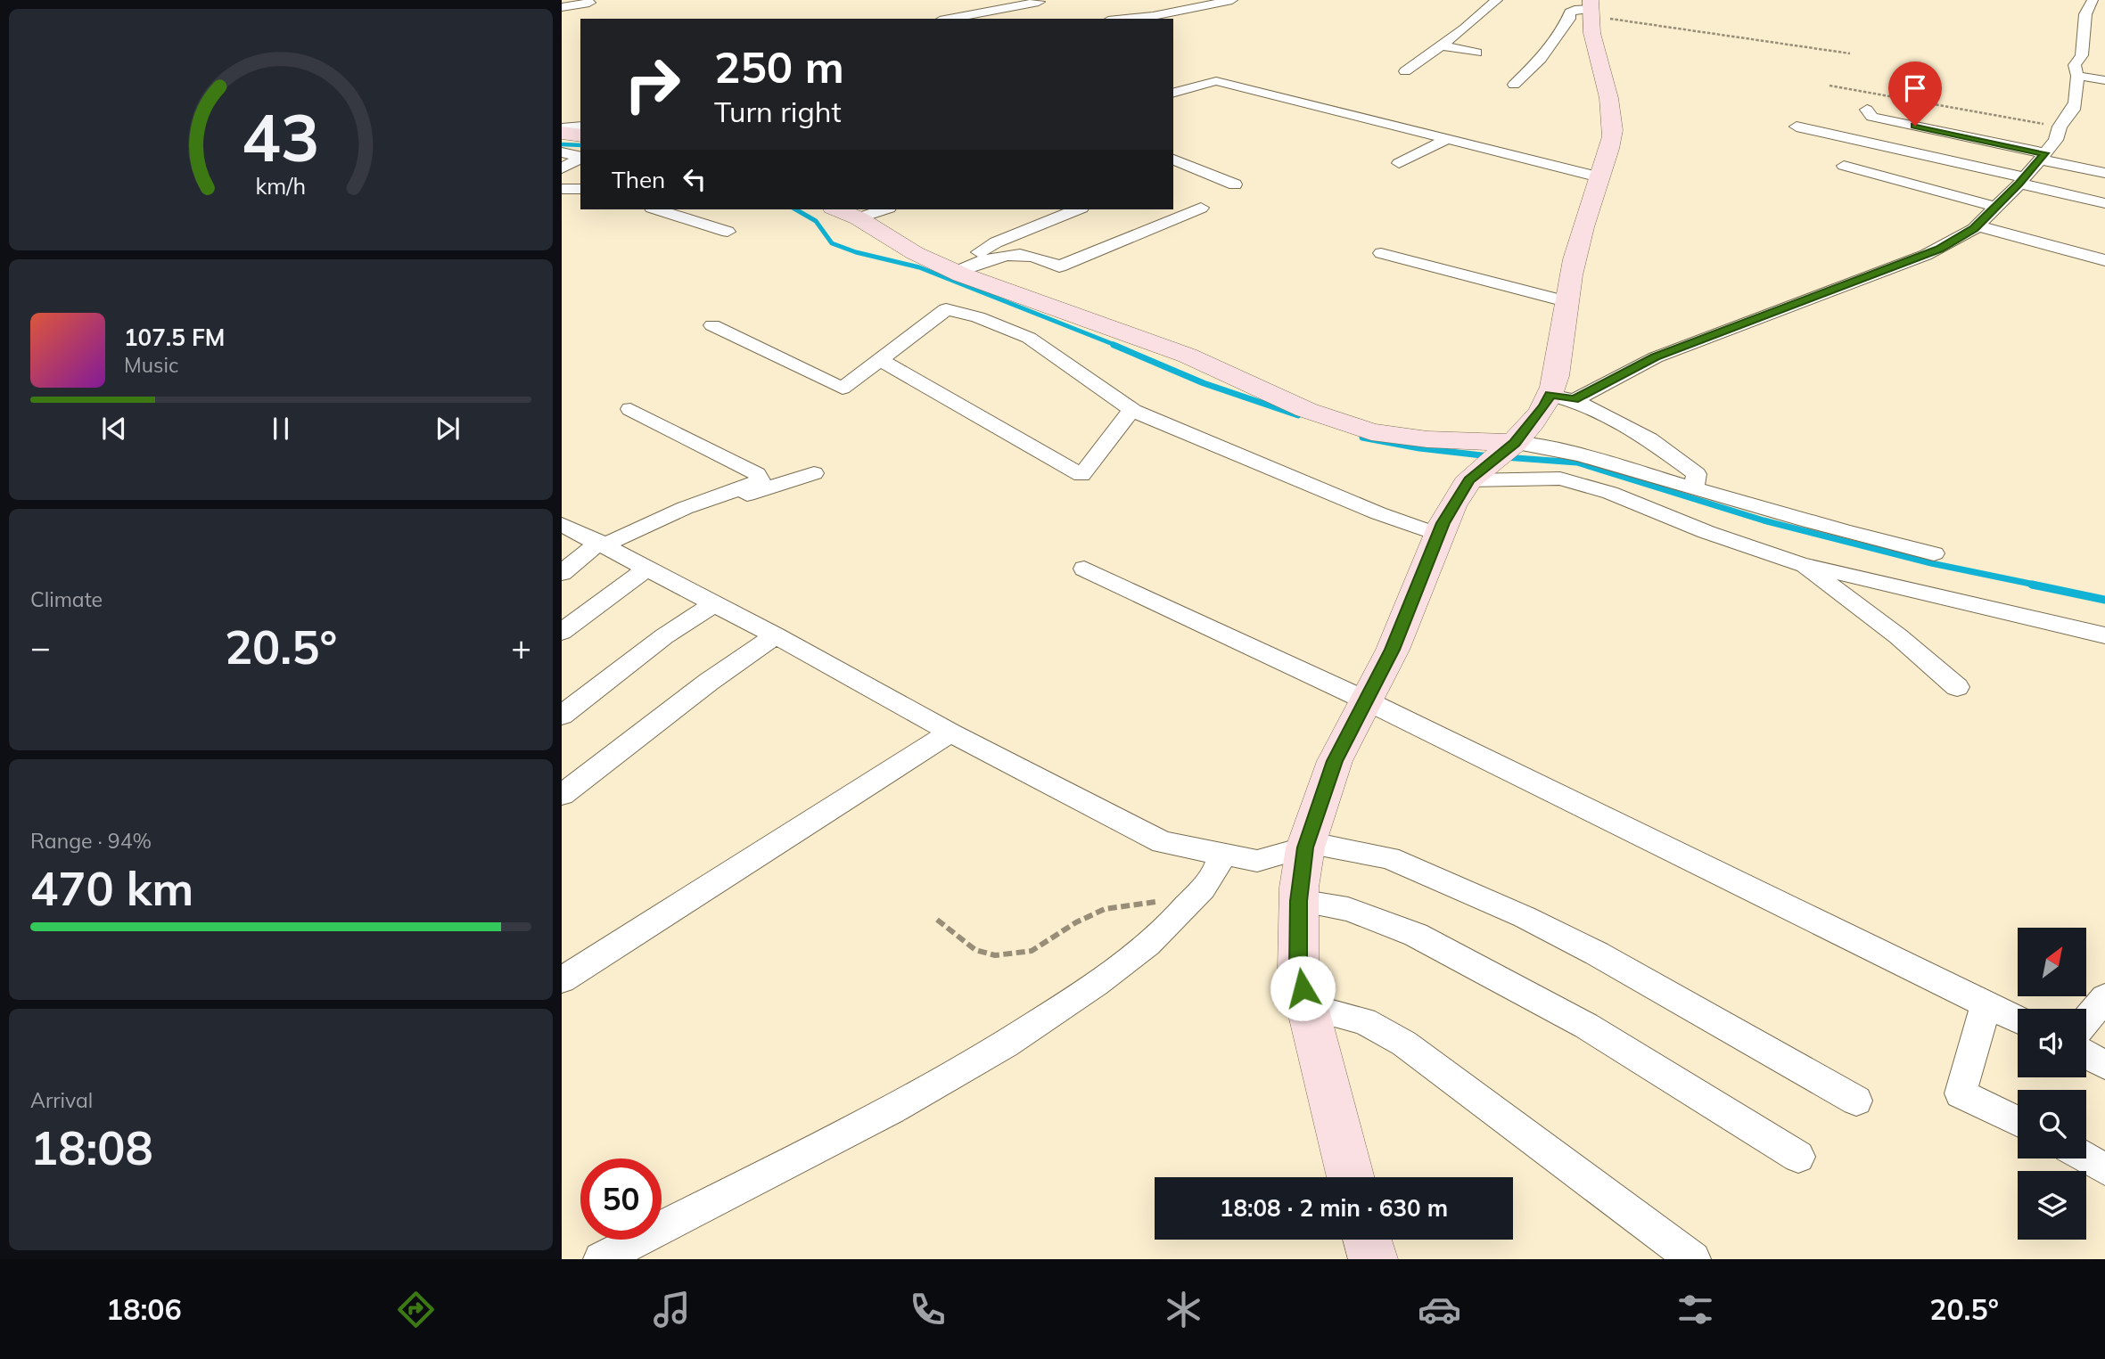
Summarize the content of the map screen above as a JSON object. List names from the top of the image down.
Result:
{
  "north": "top right",
  "page": {
    "turn": ["250 m", "Turn right"],
    "then": "Then",
    "song": ["107.5 FM", "Music"],
    "tile": [
      "Climate",
      ["Range · 94%", "470 km"],
      ["Arrival", "18:08"]
    ],
    "heat": ["−", "20.5°", "+"],
    "limit": "50",
    "trip": "18:08 · 2 min · 630 m",
    "tabs": ["18:06", "20.5°"],
    "gauge": ["43", "km/h"]
  }
}
